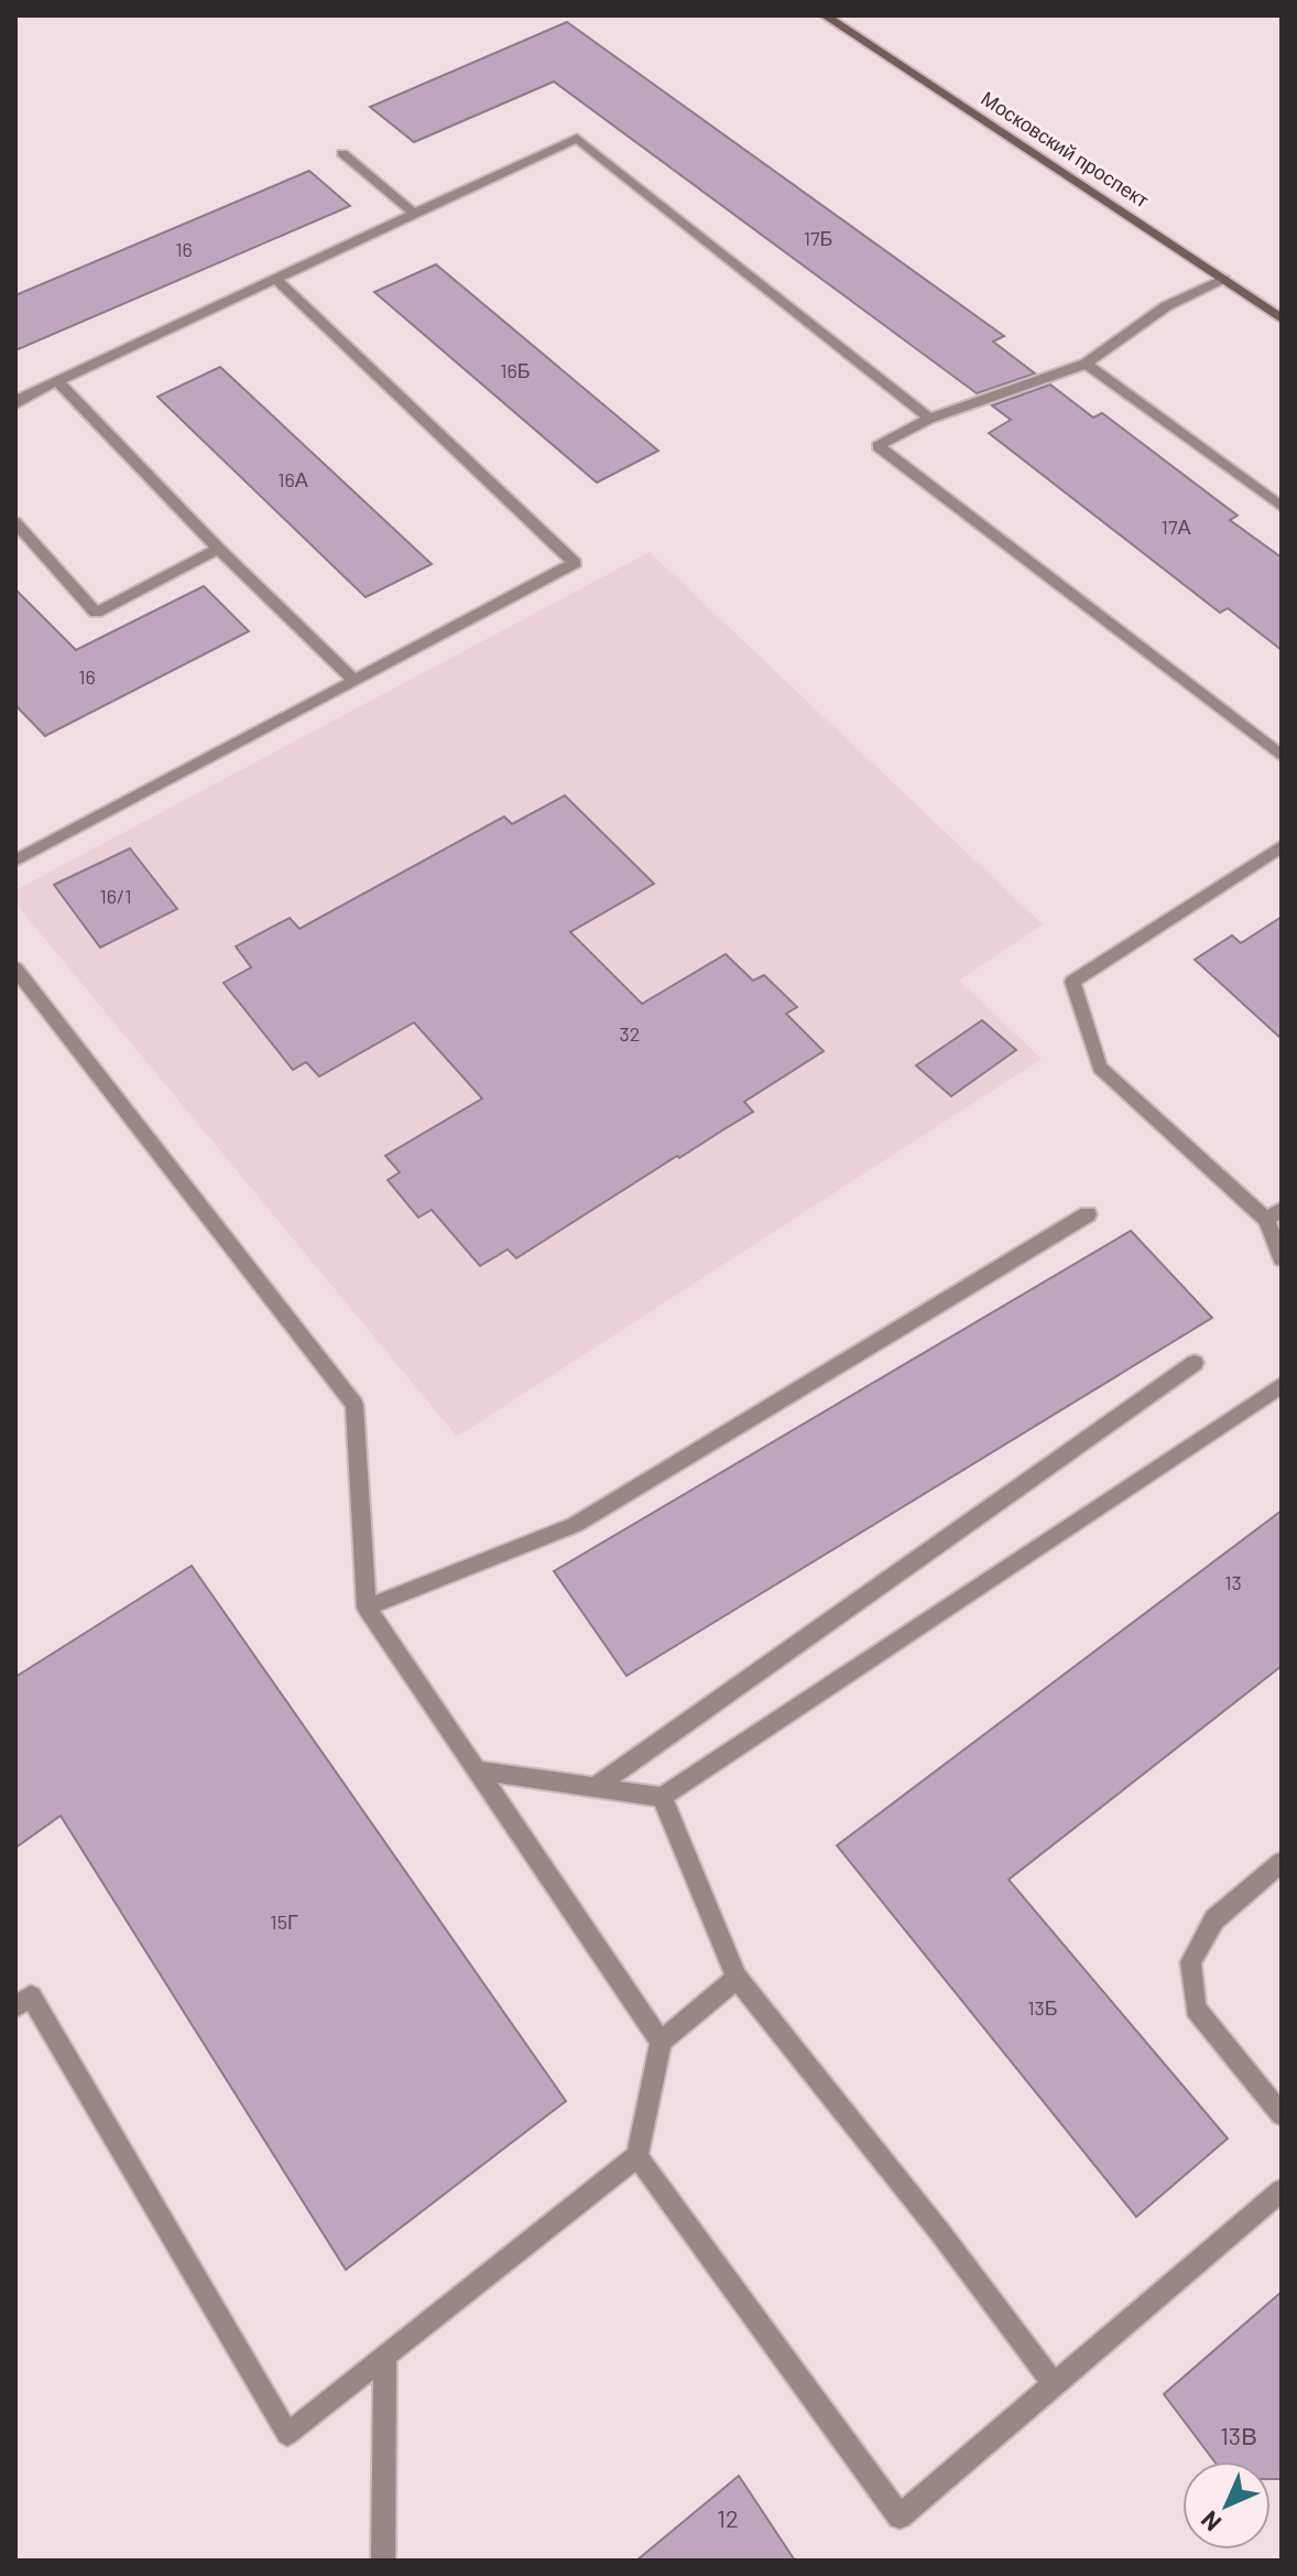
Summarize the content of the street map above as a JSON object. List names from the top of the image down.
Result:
{
  "streets": {
    "main road": ["Московский проспект"]
  },
  "house_numbers": [
    "17Б",
    "16",
    "16Б",
    "16А",
    "17А",
    "16",
    "16/1",
    "32",
    "13",
    "15Г",
    "13Б",
    "13В",
    "12"
  ],
  "north": "bottom left"
}
